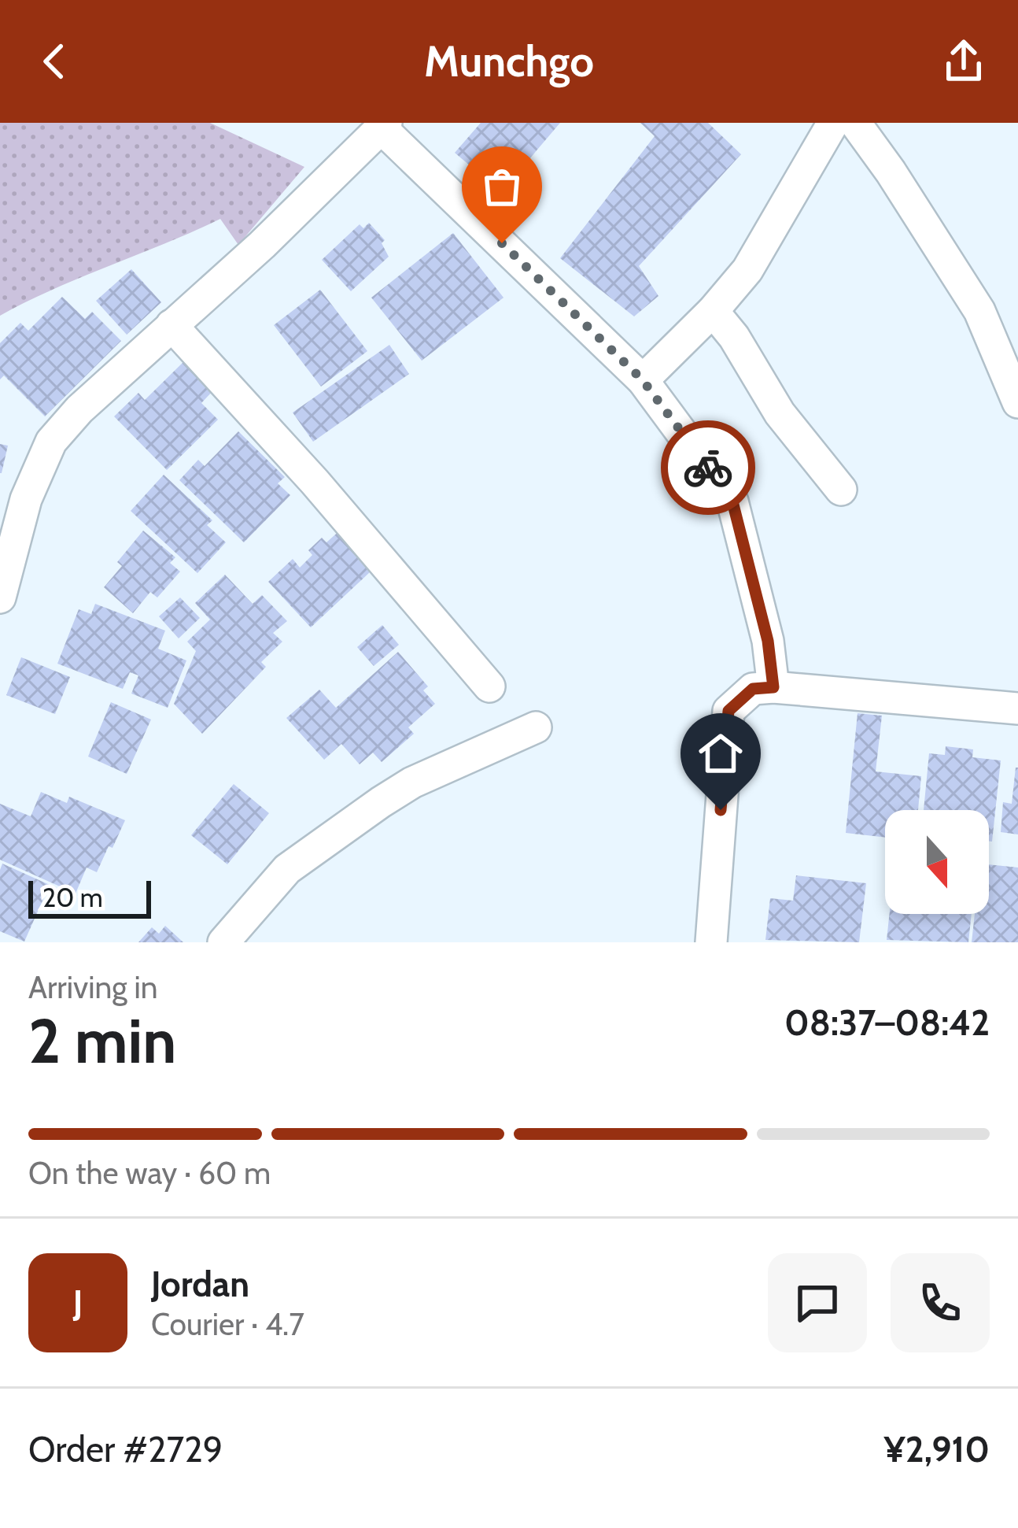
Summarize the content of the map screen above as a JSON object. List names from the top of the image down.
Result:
{
  "scale_bar": "20 m",
  "north": "bottom",
  "page": {
    "header": "Munchgo",
    "scale": "20 m",
    "heading": ["2 min", "Arriving in", "08:37–08:42"],
    "panel": [
      "Jordan",
      "Courier · 4.7",
      "Order #2729",
      "¥2,910"
    ],
    "bar": "On the way · 60 m",
    "round": "J"
  }
}
